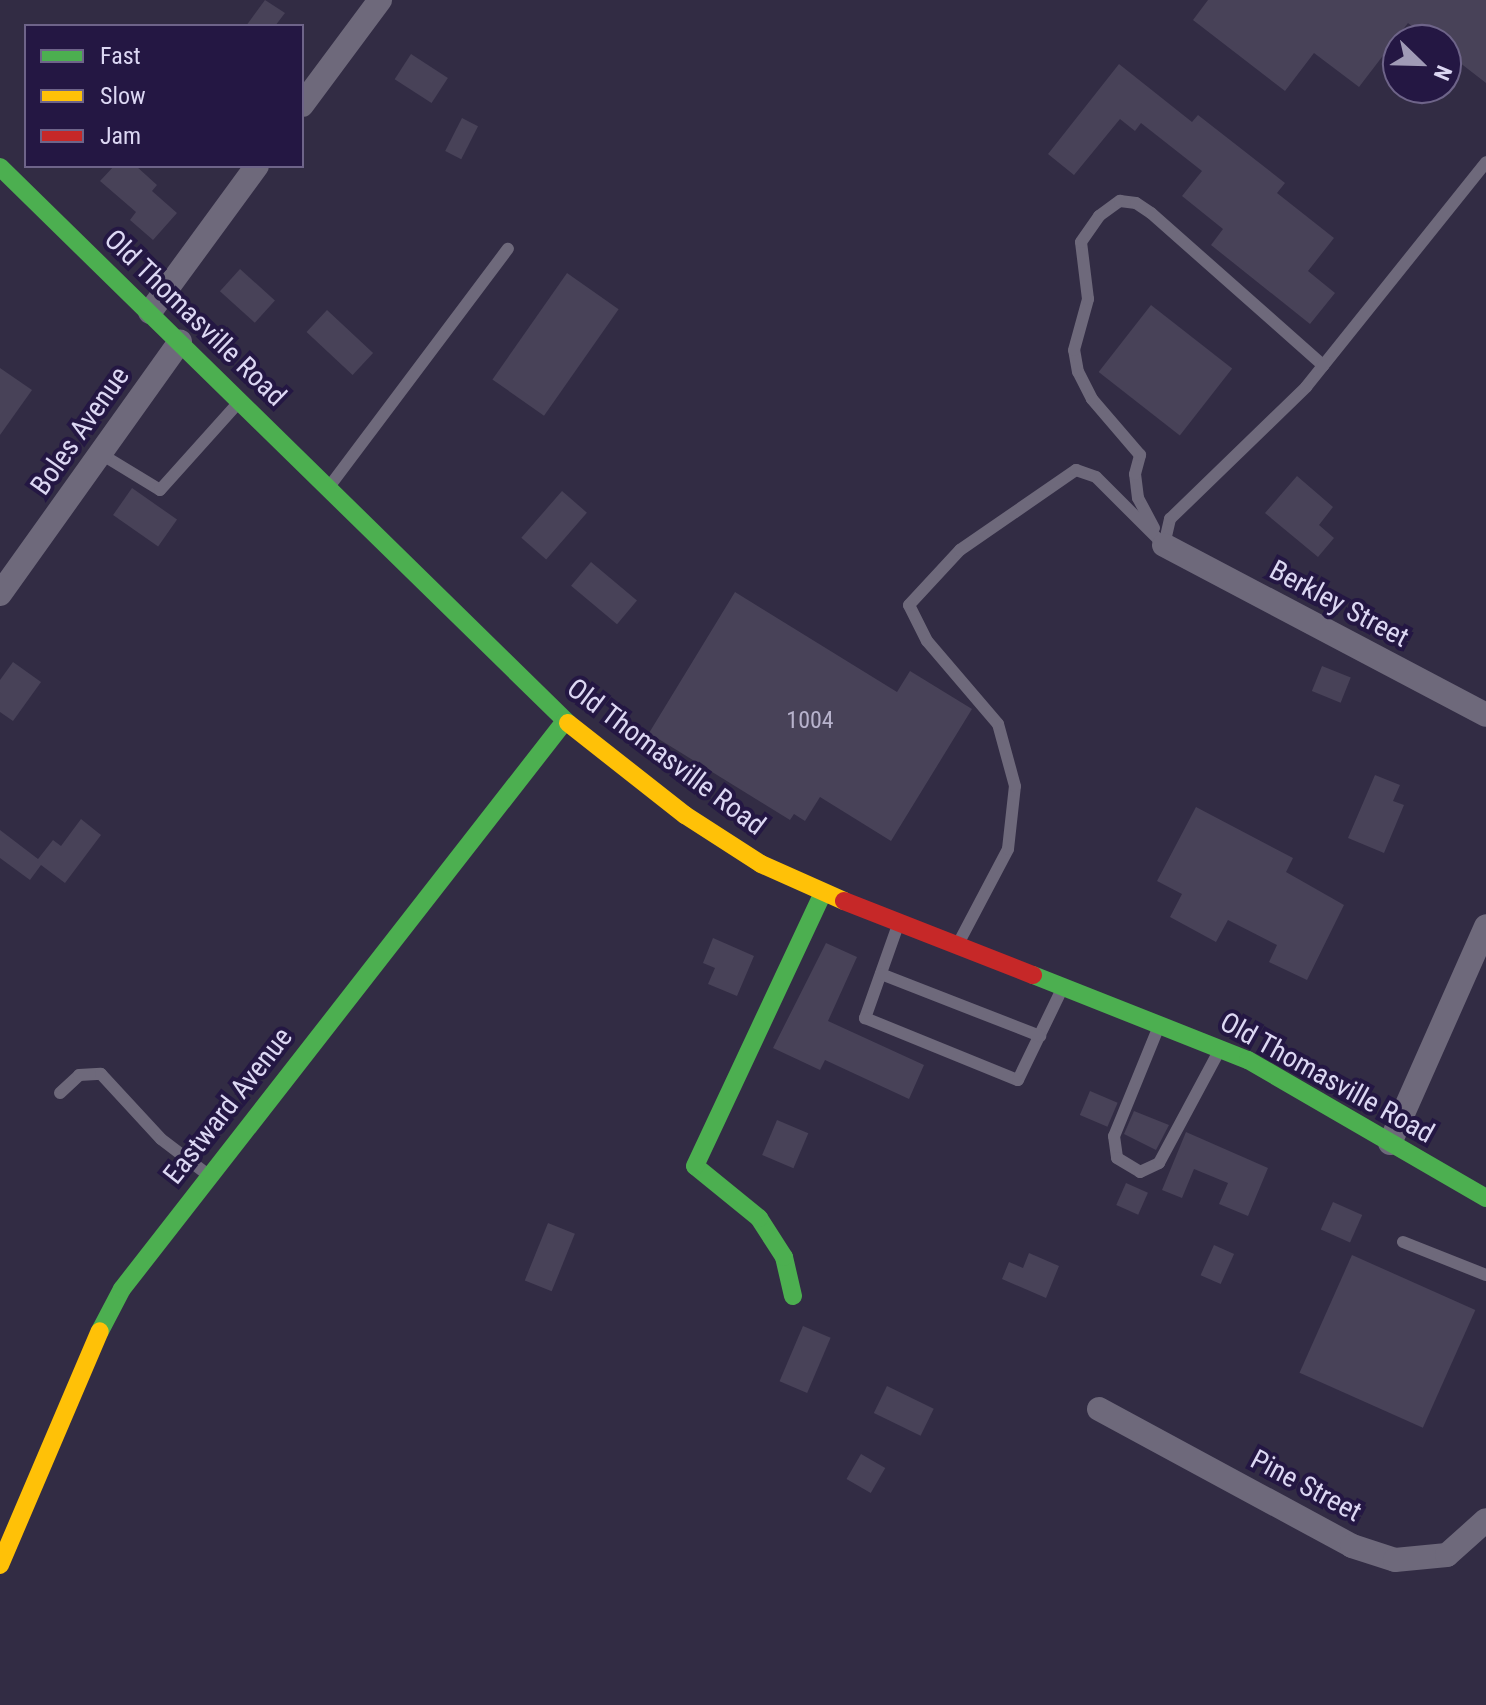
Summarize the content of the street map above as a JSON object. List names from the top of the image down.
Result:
{
  "streets": {
    "street": [
      "Old Thomasville Road",
      "Boles Avenue",
      "Berkley Street",
      "Eastward Avenue",
      "Pine Street"
    ]
  },
  "crossings": [
    ["Old Thomasville Road", "Boles Avenue"],
    ["Old Thomasville Road", "Eastward Avenue"]
  ],
  "house_numbers": ["1004"],
  "legend": ["Fast", "Slow", "Jam"],
  "north": "bottom right"
}
